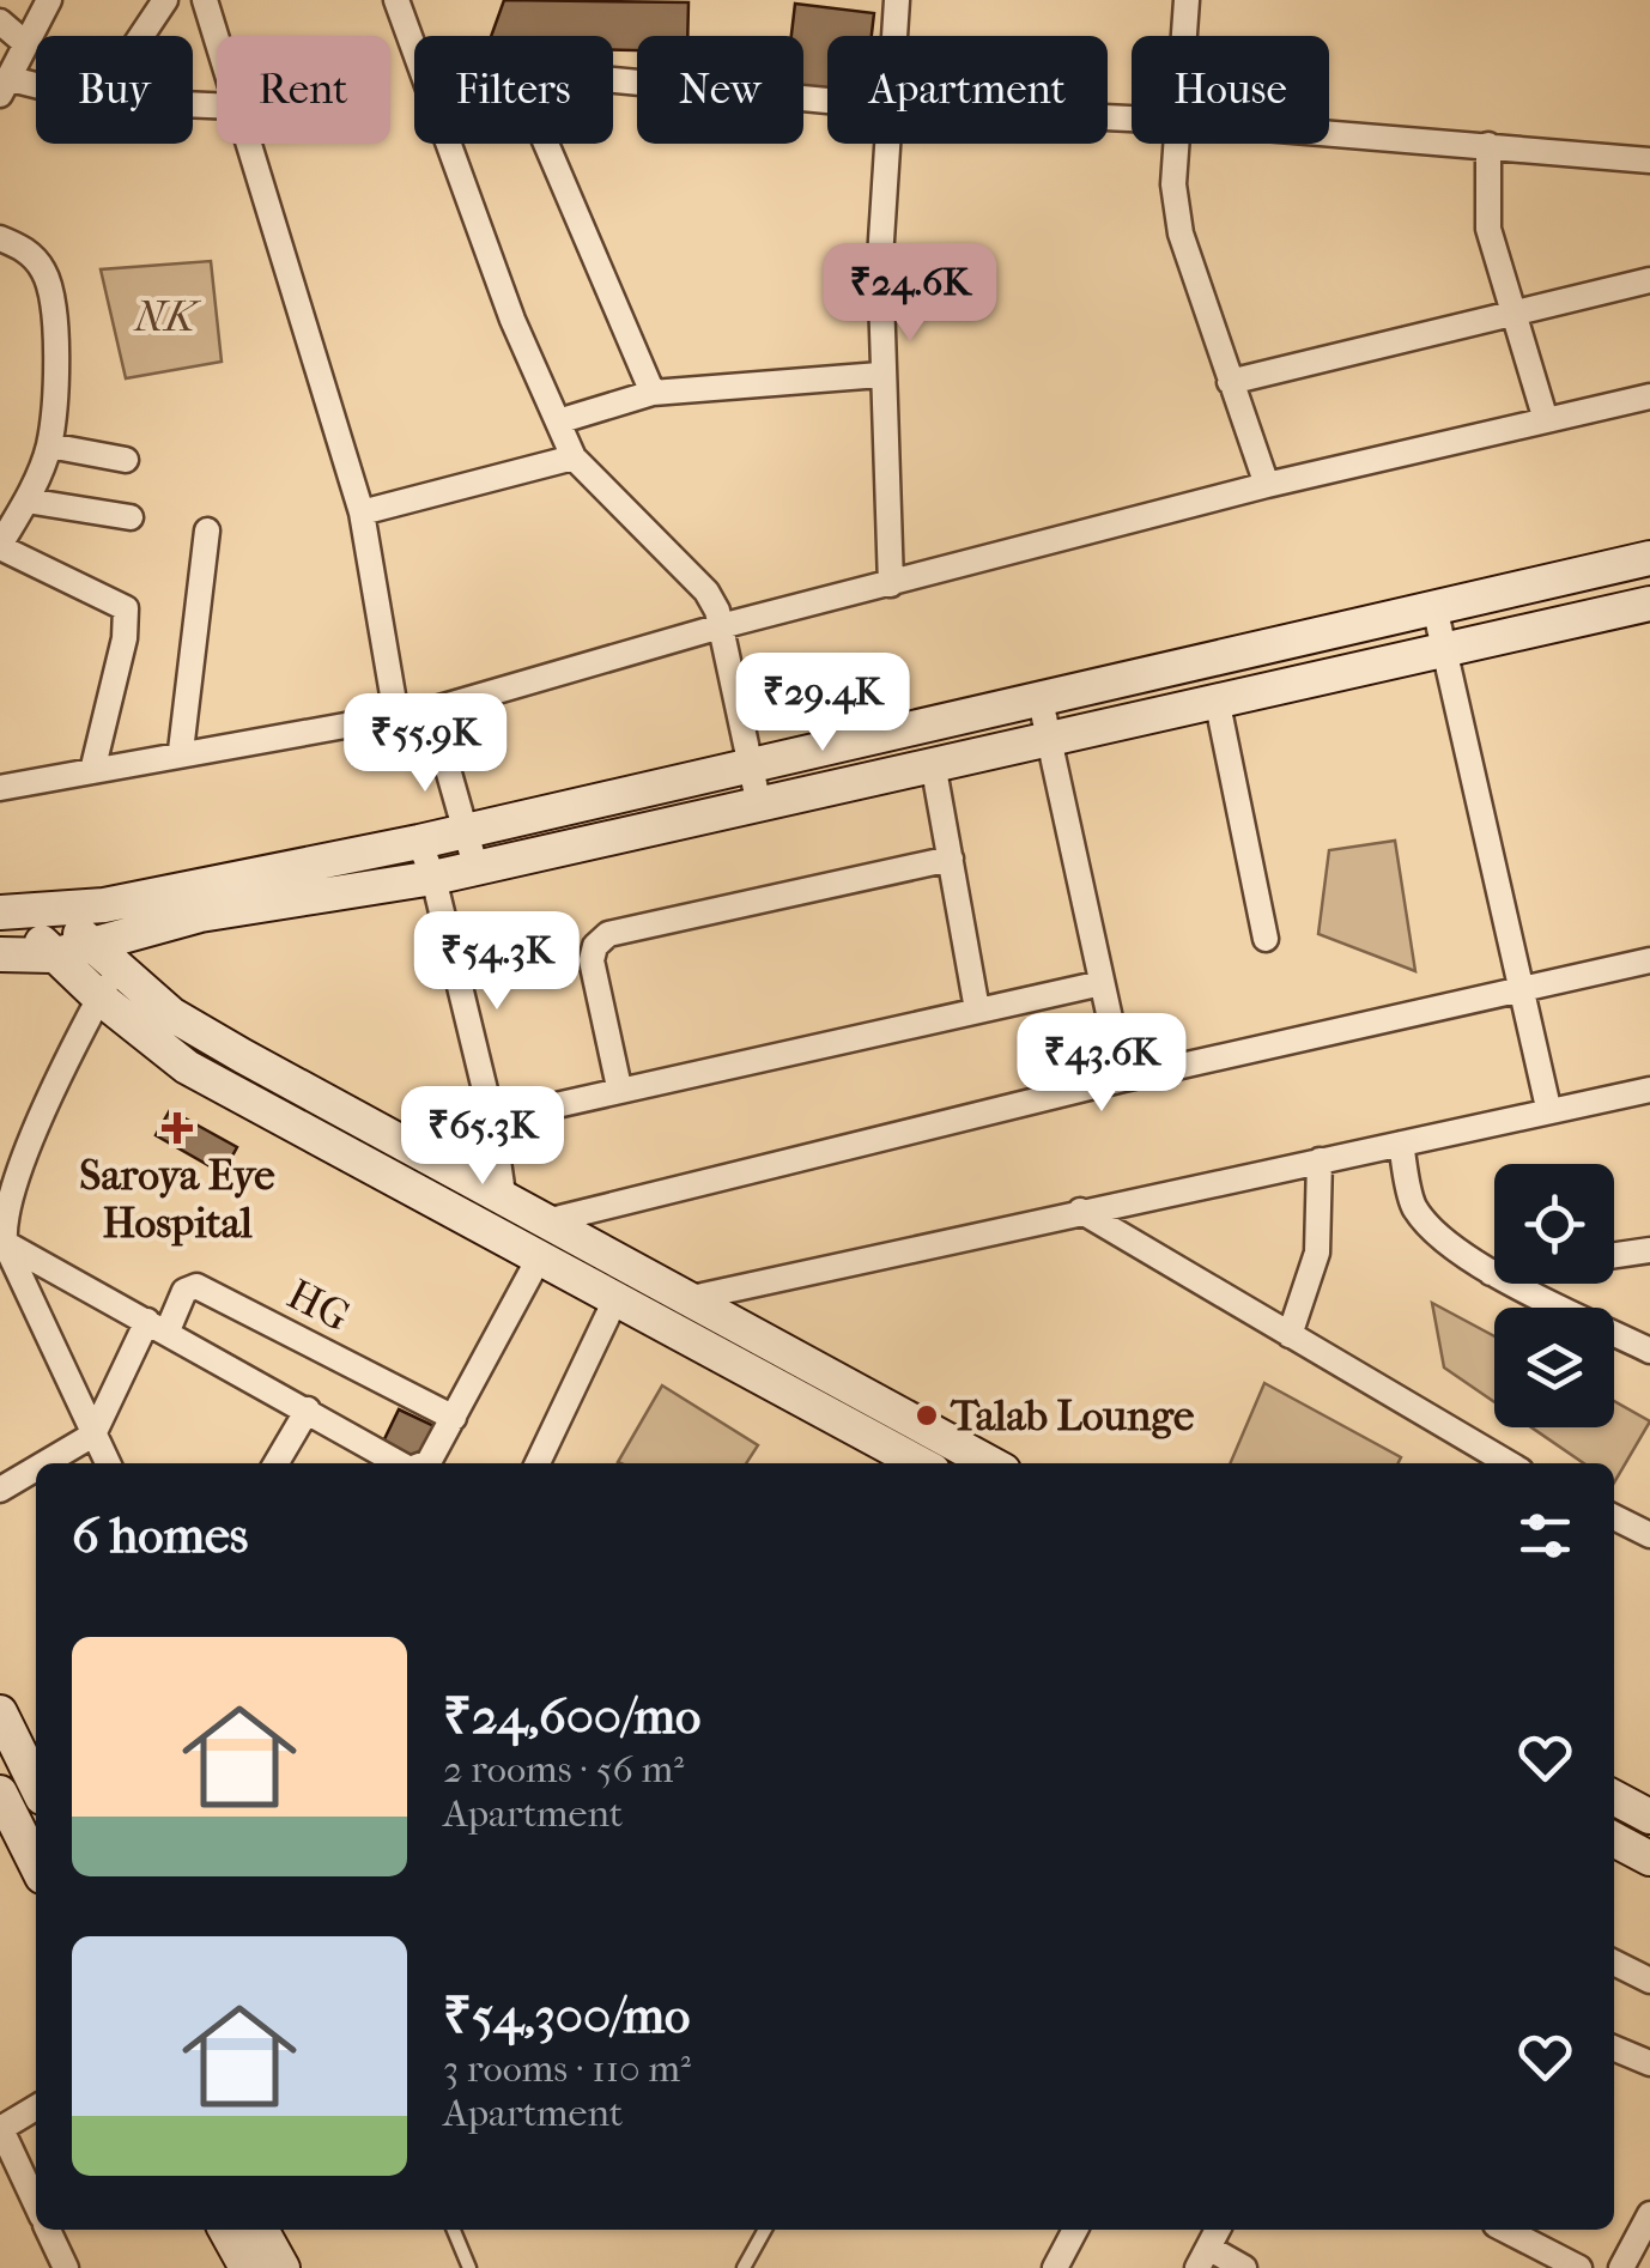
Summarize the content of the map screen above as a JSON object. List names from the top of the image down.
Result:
{
  "streets": {
    "street": ["HG"]
  },
  "parks": ["NK"],
  "places": {
    "health": ["Saroya Eye Hospital"],
    "other": ["Talab Lounge"]
  },
  "page": {
    "chip": [
      "Buy",
      "Rent",
      "Filters",
      "New",
      "Apartment",
      "House"
    ],
    "price": [
      "₹24.6K",
      "₹29.4K",
      "₹55.9K",
      "₹54.3K",
      "₹43.6K",
      "₹65.3K"
    ],
    "heading": "6 homes",
    "list": [
      {
        "name": "₹24,600/mo",
        "note": "2 rooms · 56 m² · Apartment"
      },
      {
        "name": "₹54,300/mo",
        "note": "3 rooms · 110 m² · Apartment"
      }
    ]
  }
}
